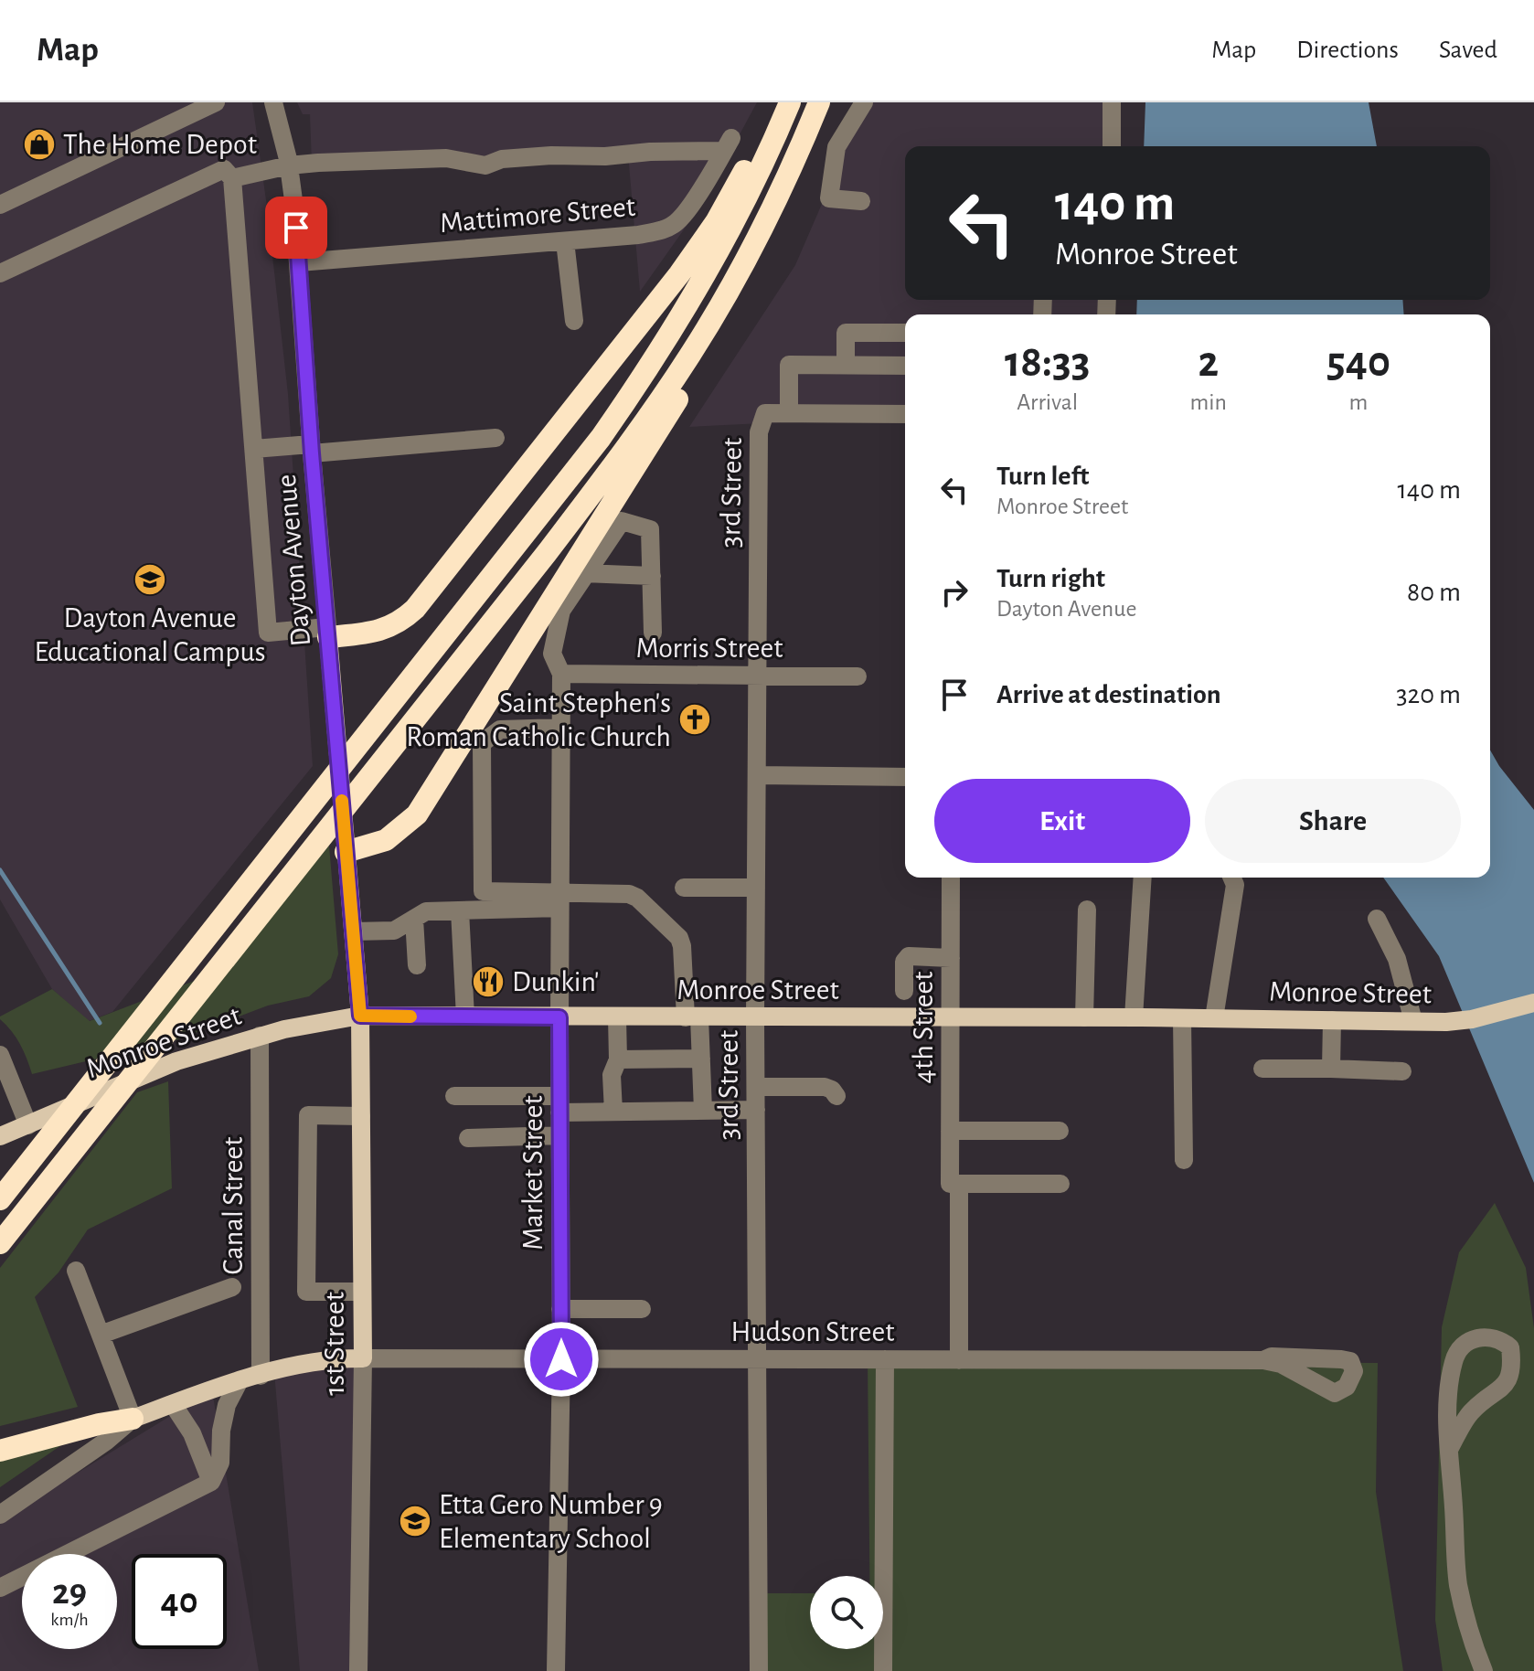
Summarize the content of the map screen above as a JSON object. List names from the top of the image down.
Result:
{
  "streets": {
    "main road": ["Dayton Avenue", "Monroe Street", "1st Street"],
    "street": [
      "Mattimore Street",
      "3rd Street",
      "Morris Street",
      "4th Street",
      "Market Street",
      "Canal Street",
      "Hudson Street"
    ]
  },
  "crossings": [
    ["Mattimore Street", "Dayton Avenue"],
    ["3rd Street", "Morris Street"],
    ["3rd Street", "Monroe Street"],
    ["3rd Street", "Hudson Street"],
    ["Dayton Avenue", "Monroe Street"],
    ["Dayton Avenue", "1st Street"],
    ["Morris Street", "Market Street"],
    ["Monroe Street", "4th Street"],
    ["Monroe Street", "Market Street"],
    ["Monroe Street", "Canal Street"],
    ["Monroe Street", "1st Street"],
    ["4th Street", "Hudson Street"],
    ["Market Street", "Hudson Street"],
    ["Hudson Street", "1st Street"]
  ],
  "places": {
    "shop": ["The Home Depot"],
    "school or university": ["Dayton Avenue Educational Campus", "Etta Gero Number 9 Elementary School"],
    "church": ["Saint Stephen's Roman Catholic Church"],
    "restaurant": ["Dunkin'"]
  },
  "page": {
    "header": "Map",
    "nav": ["Map", "Directions", "Saved"],
    "turn": ["140 m", "Monroe Street"],
    "eta": [
      "18:33",
      "Arrival",
      "2",
      "min",
      "540",
      "m"
    ],
    "list": [
      {
        "name": "Turn left",
        "note": "Monroe Street",
        "value": "140 m"
      },
      {
        "name": "Turn right",
        "note": "Dayton Avenue",
        "value": "80 m"
      },
      {
        "name": "Arrive at destination",
        "value": "320 m"
      }
    ],
    "buttons": ["Exit", "Share"],
    "speed": "29 km/h",
    "limit": "40"
  }
}
